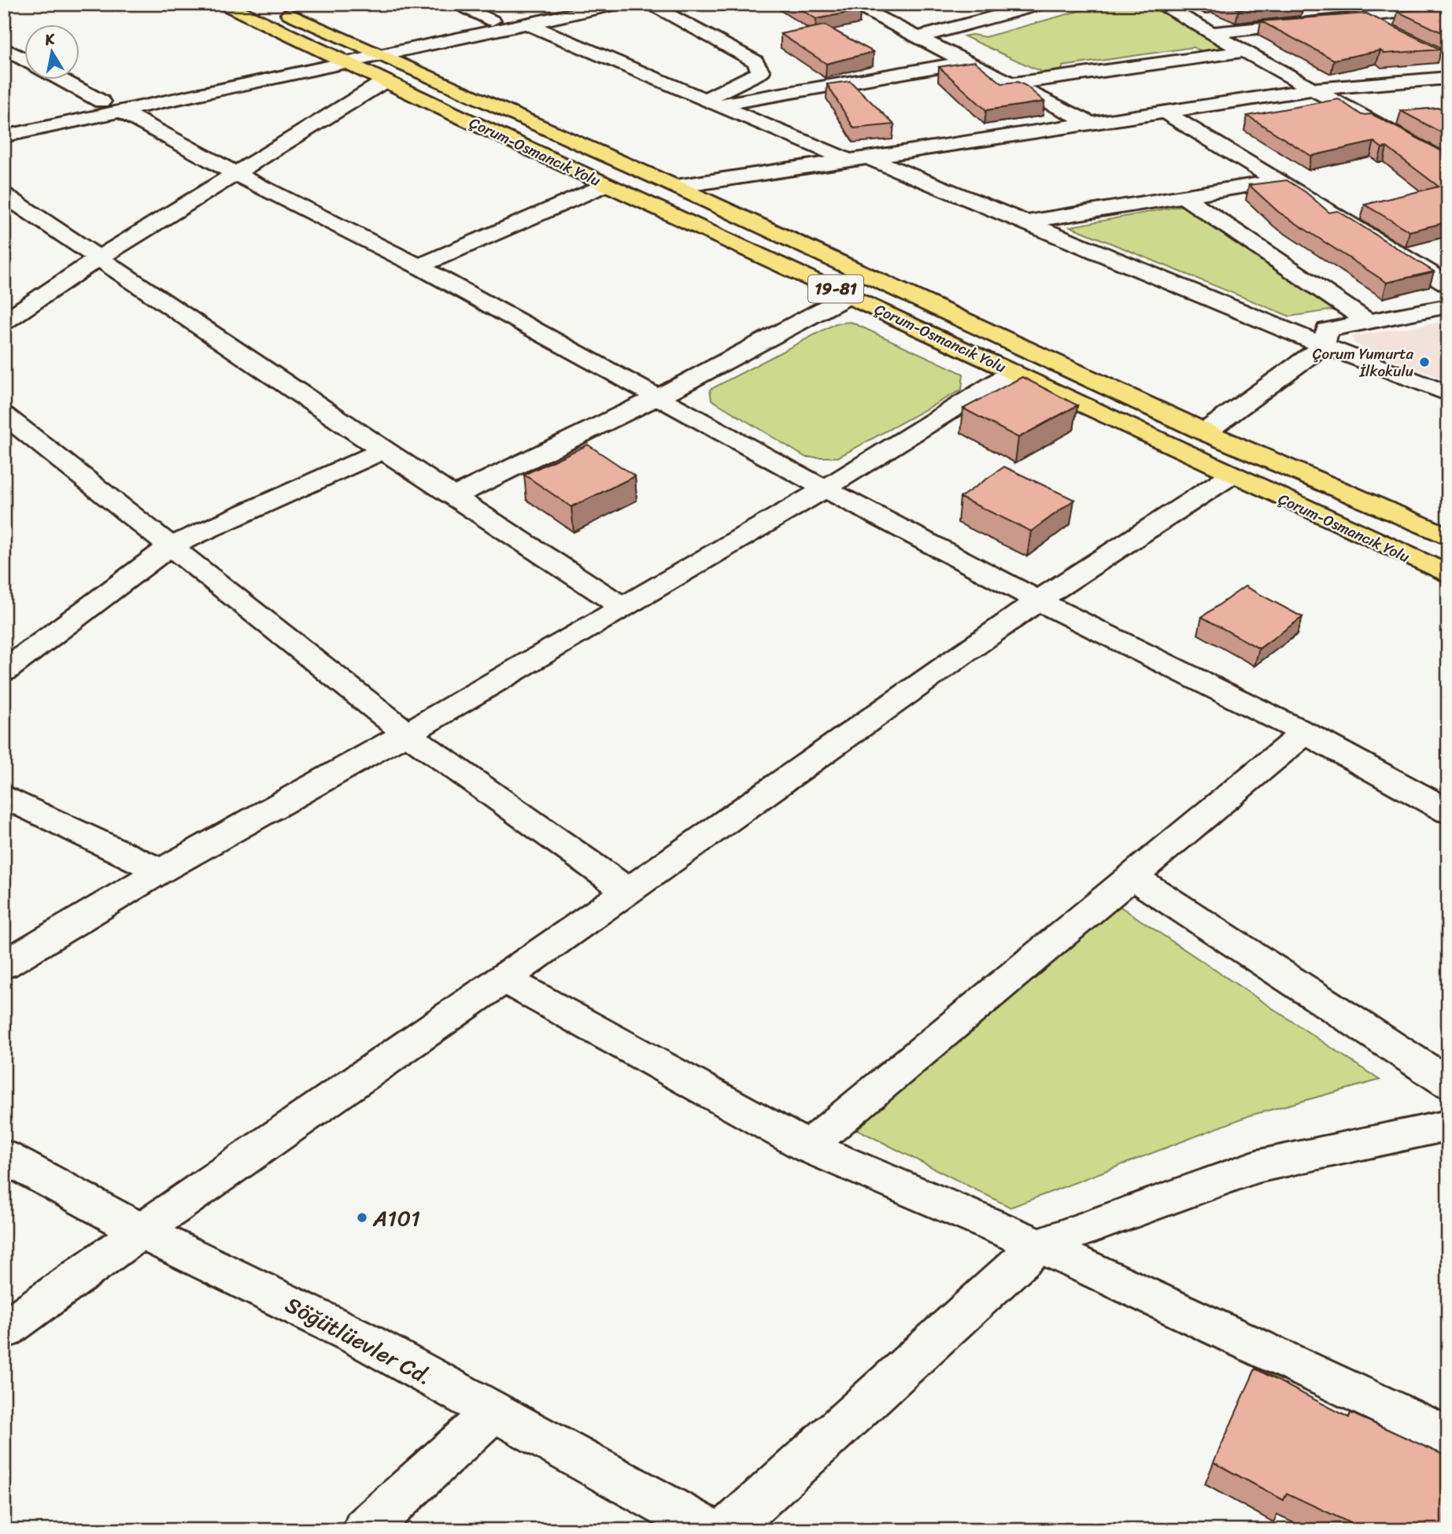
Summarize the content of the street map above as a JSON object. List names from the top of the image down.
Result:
{
  "streets": {
    "highway": ["Çorum-Osmancık Yolu", "19-81"],
    "street": ["Söğütlüevler Cd."]
  },
  "places": ["Çorum Yumurta İlkokulu", "A101"],
  "north": "top"
}
